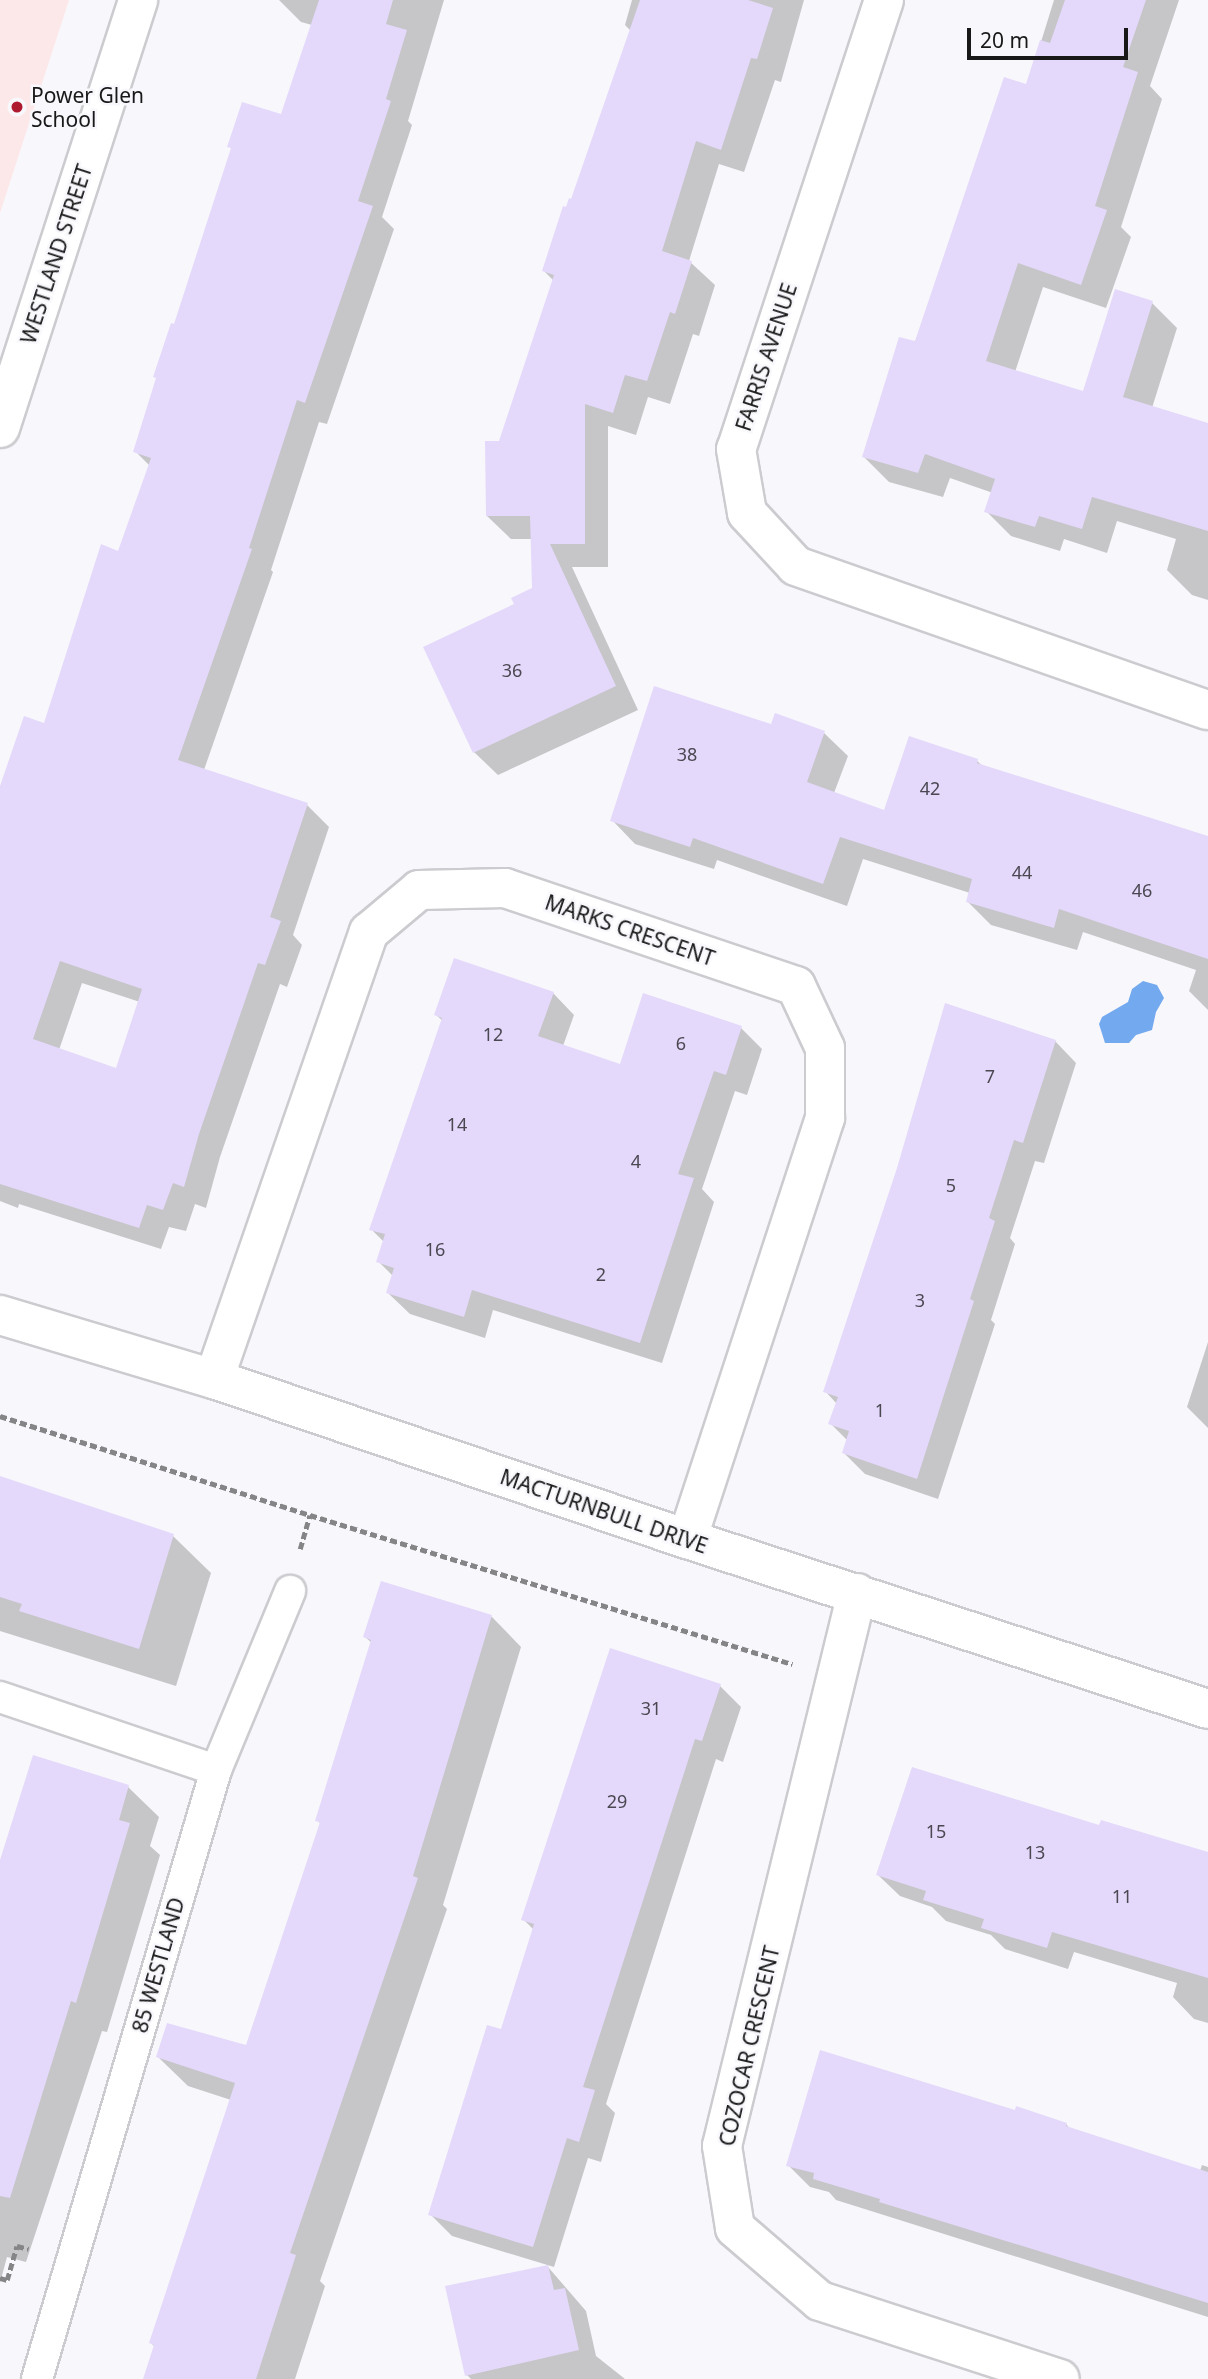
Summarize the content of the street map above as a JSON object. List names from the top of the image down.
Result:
{
  "streets": {
    "street": [
      "WESTLAND STREET",
      "FARRIS AVENUE",
      "MARKS CRESCENT",
      "MACTURNBULL DRIVE",
      "COZOCAR CRESCENT"
    ],
    "lane": ["85 WESTLAND"]
  },
  "crossings": [
    ["MARKS CRESCENT", "MACTURNBULL DRIVE"],
    ["MACTURNBULL DRIVE", "COZOCAR CRESCENT"]
  ],
  "places": ["Power Glen School"],
  "house_numbers": [
    "36",
    "38",
    "42",
    "44",
    "46",
    "12",
    "6",
    "7",
    "14",
    "4",
    "5",
    "16",
    "2",
    "3",
    "1",
    "31",
    "29",
    "15",
    "13",
    "11"
  ],
  "scale_bar": "20 m"
}
